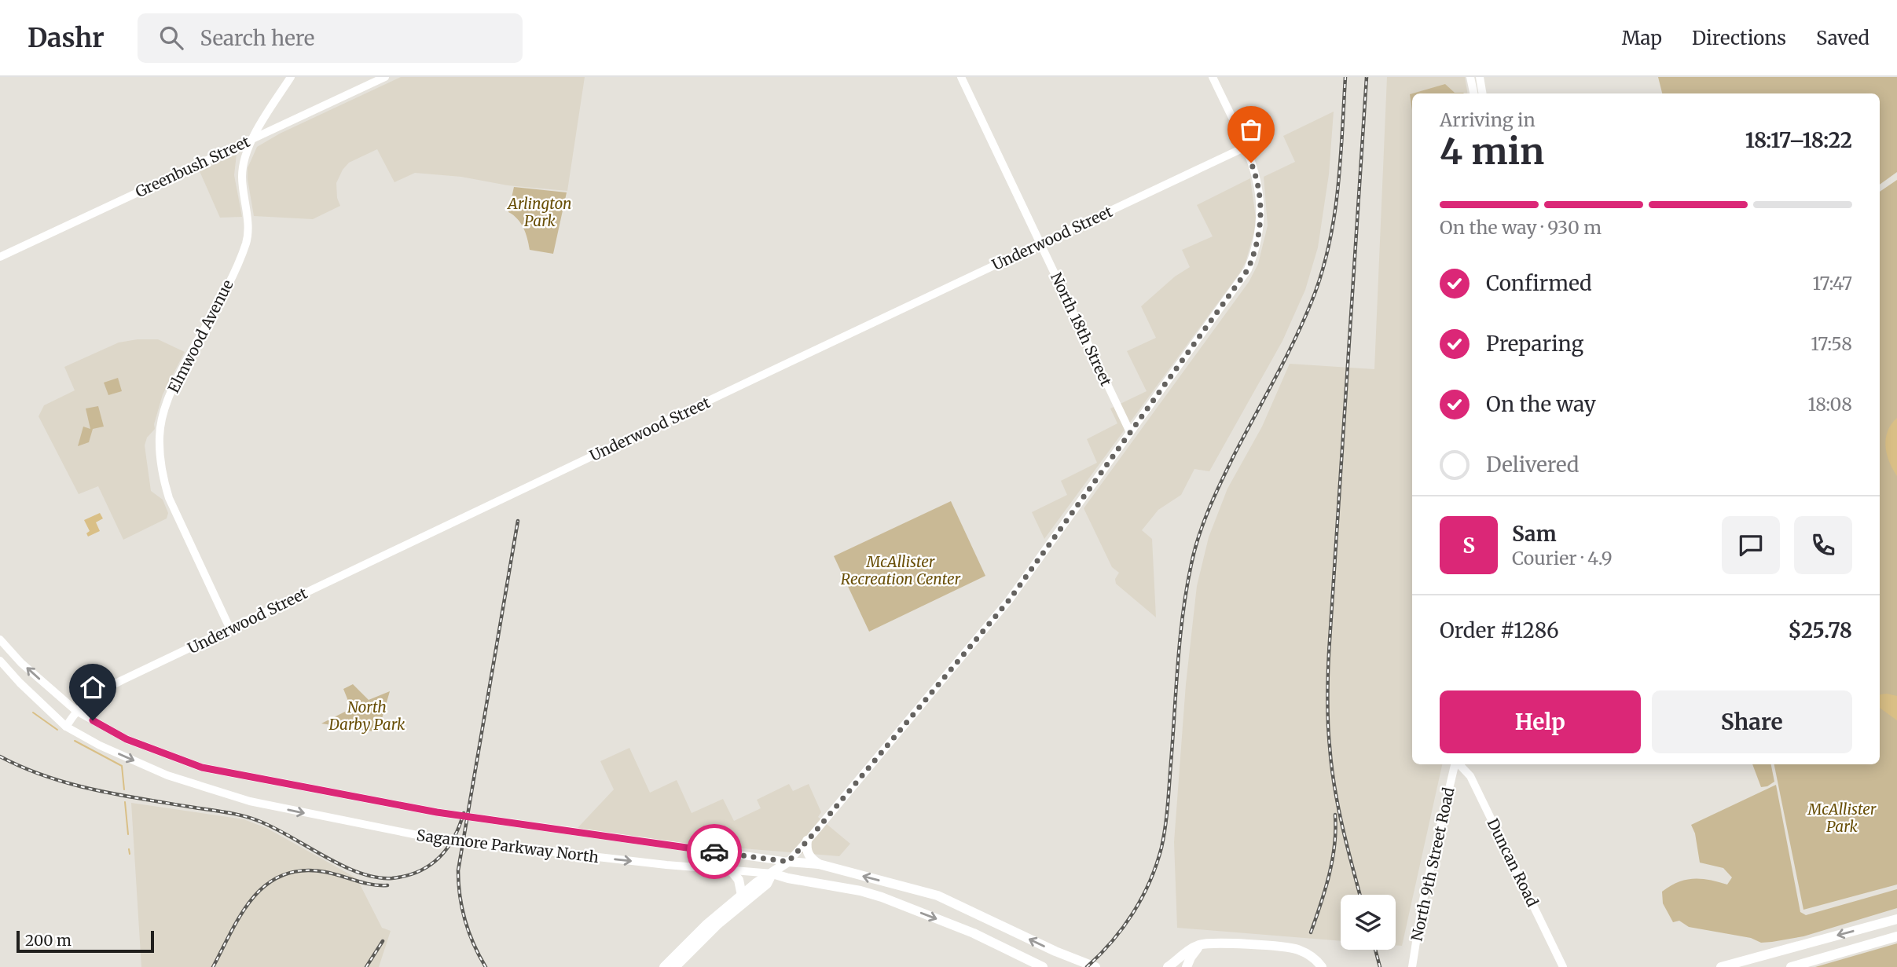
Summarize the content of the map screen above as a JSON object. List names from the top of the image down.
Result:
{
  "streets": {
    "highway": ["Sagamore Parkway North"],
    "street": [
      "Greenbush Street",
      "Underwood Street",
      "North 18th Street",
      "Elmwood Avenue",
      "Duncan Road",
      "North 9th Street Road"
    ]
  },
  "crossings": [
    ["Greenbush Street", "Elmwood Avenue"],
    ["Underwood Street", "North 18th Street"],
    ["Underwood Street", "Elmwood Avenue"],
    ["Underwood Street", "Sagamore Parkway North"]
  ],
  "parks": [
    "Arlington Park",
    "McAllister Recreation Center",
    "North Darby Park",
    "McAllister Park"
  ],
  "scale_bar": "200 m",
  "page": {
    "header": "Dashr",
    "search": "Search here",
    "nav": ["Map", "Directions", "Saved"],
    "heading": ["4 min", "Arriving in", "18:17–18:22"],
    "panel": [
      "Sam",
      "Courier · 4.9",
      "Order #1286",
      "$25.78"
    ],
    "bar": "On the way · 930 m",
    "list": [
      ["Confirmed", "17:47"],
      ["Preparing", "17:58"],
      ["On the way", "18:08"],
      "Delivered"
    ],
    "round": "S",
    "buttons": ["Help", "Share"],
    "scale": "200 m"
  }
}
